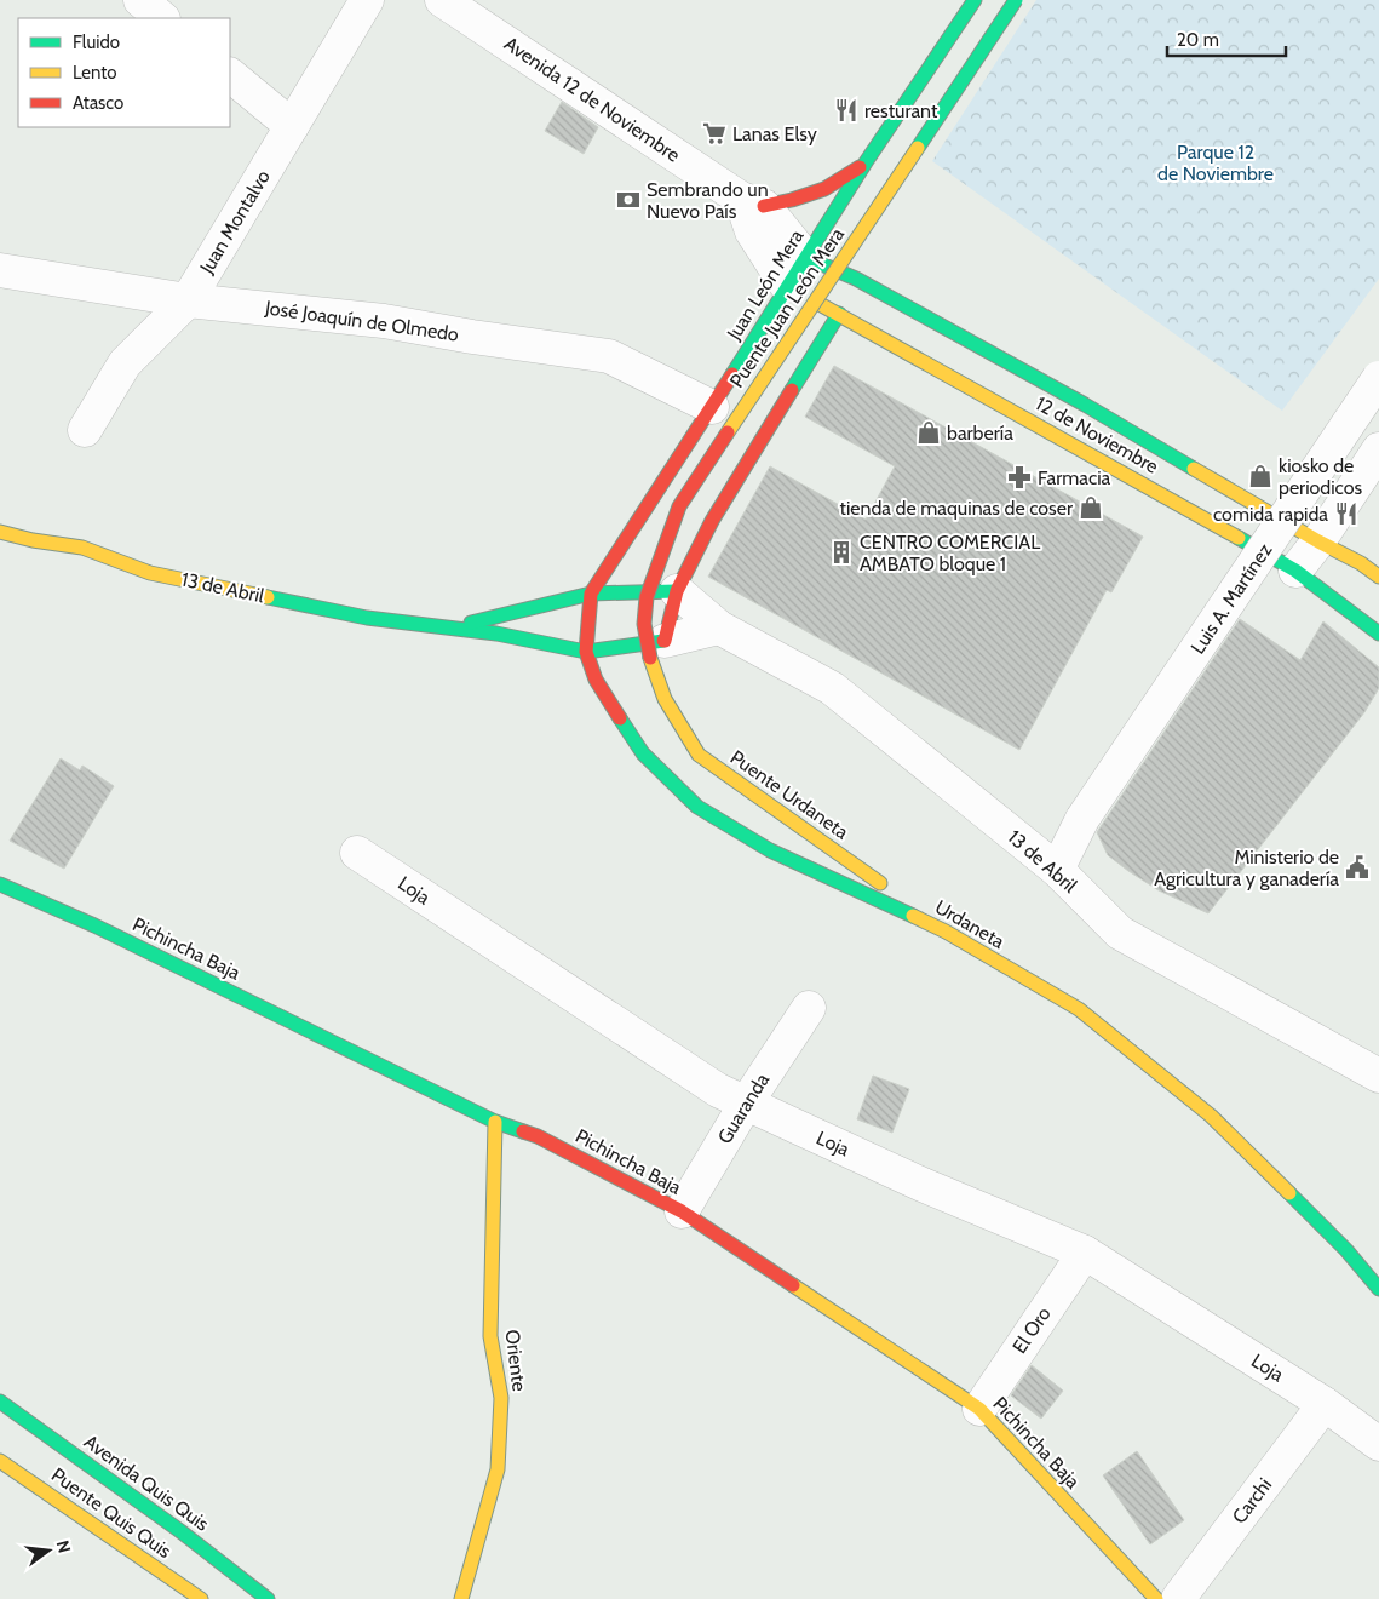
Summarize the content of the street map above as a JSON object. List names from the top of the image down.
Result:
{
  "streets": {
    "street": [
      "Avenida 12 de Noviembre",
      "Juan Montalvo",
      "Juan León Mera",
      "Puente Juan León Mera",
      "José Joaquín de Olmedo",
      "12 de Noviembre",
      "13 de Abril",
      "Luis A. Martínez",
      "Puente Urdaneta",
      "Loja",
      "Urdaneta",
      "Pichincha Baja",
      "Guaranda",
      "El Oro",
      "Oriente",
      "Avenida Quis Quis",
      "Carchi",
      "Puente Quis Quis"
    ]
  },
  "crossings": [
    ["Avenida 12 de Noviembre", "Juan León Mera"],
    ["Avenida 12 de Noviembre", "12 de Noviembre"],
    ["Juan Montalvo", "José Joaquín de Olmedo"],
    ["Juan León Mera", "José Joaquín de Olmedo"],
    ["Juan León Mera", "12 de Noviembre"],
    ["Juan León Mera", "13 de Abril"],
    ["Juan León Mera", "Urdaneta"],
    ["Puente Juan León Mera", "13 de Abril"],
    ["Puente Juan León Mera", "Puente Urdaneta"],
    ["12 de Noviembre", "Luis A. Martínez"],
    ["13 de Abril", "Luis A. Martínez"],
    ["13 de Abril", "Puente Urdaneta"],
    ["13 de Abril", "Urdaneta"],
    ["Puente Urdaneta", "Urdaneta"],
    ["Loja", "Guaranda"],
    ["Loja", "El Oro"],
    ["Loja", "Carchi"],
    ["Pichincha Baja", "Guaranda"],
    ["Pichincha Baja", "El Oro"],
    ["Pichincha Baja", "Oriente"]
  ],
  "parks": ["Parque 12 de Noviembre"],
  "places": {
    "restaurant": ["resturant", "comida rapida"],
    "supermarket": ["Lanas Elsy"],
    "bank": ["Sembrando un Nuevo País"],
    "shop": ["barbería", "kiosko de periodicos", "tienda de maquinas de coser"],
    "pharmacy": ["Farmacia"],
    "building": ["CENTRO COMERCIAL AMBATO bloque 1"],
    "public building": ["Ministerio de Agricultura y ganadería"]
  },
  "legend": ["Fluido", "Lento", "Atasco"],
  "scale_bar": "20 m",
  "north": "right"
}
